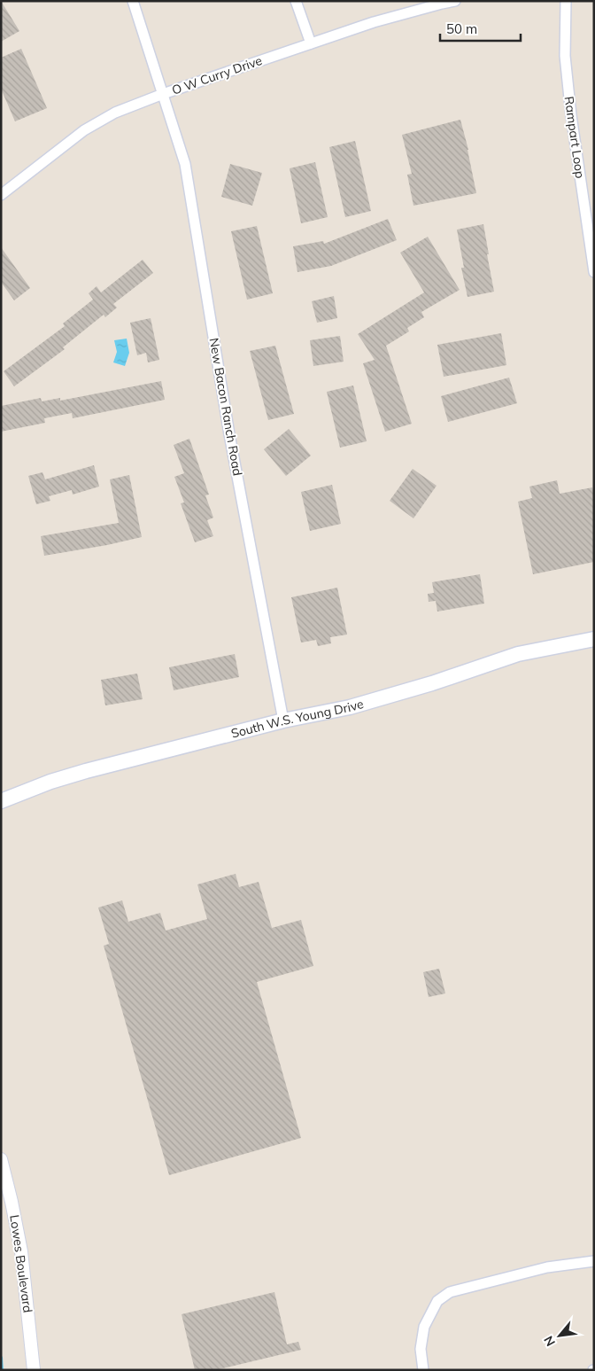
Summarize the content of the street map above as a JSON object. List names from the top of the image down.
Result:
{
  "streets": {
    "main road": ["South W.S. Young Drive"],
    "street": [
      "O W Curry Drive",
      "Rampart Loop",
      "New Bacon Ranch Road",
      "Lowes Boulevard"
    ]
  },
  "crossings": [
    ["O W Curry Drive", "New Bacon Ranch Road"],
    ["New Bacon Ranch Road", "South W.S. Young Drive"]
  ],
  "scale_bar": "50 m",
  "north": "bottom left"
}
